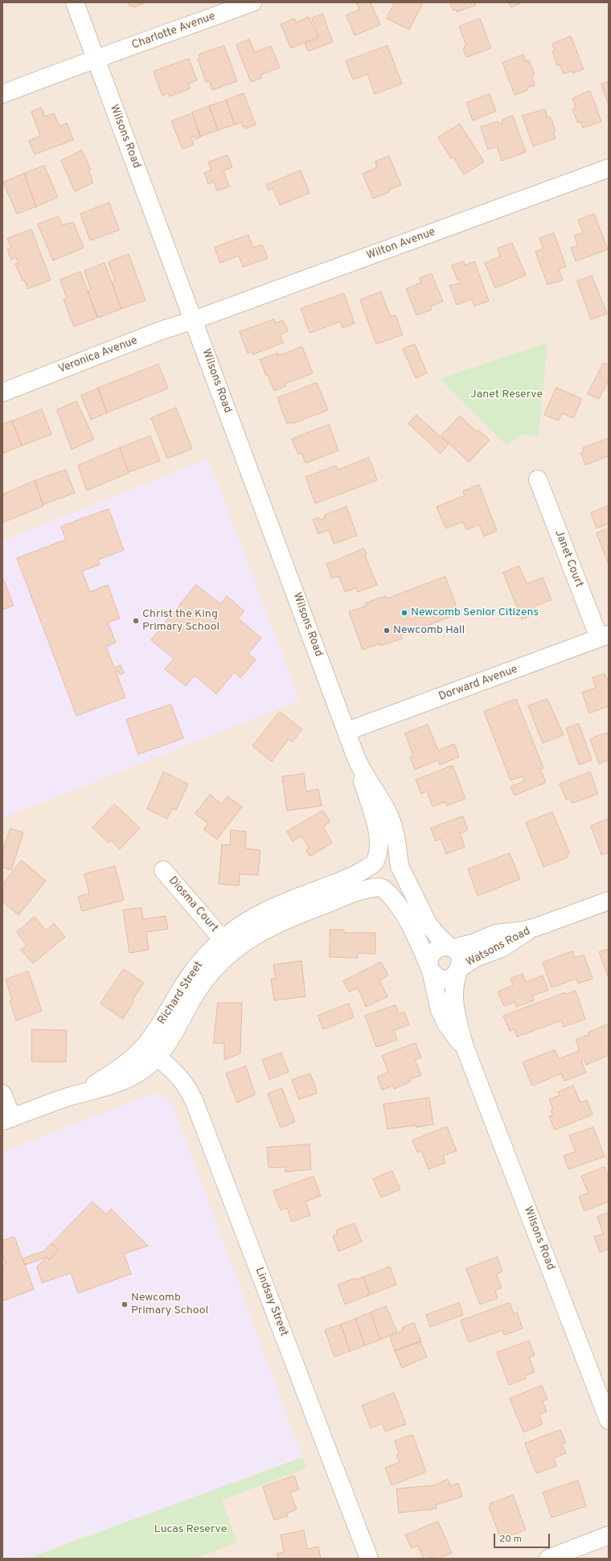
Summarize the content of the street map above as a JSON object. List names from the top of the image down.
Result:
{
  "streets": {
    "street": [
      "Charlotte Avenue",
      "Wilsons Road",
      "Wilton Avenue",
      "Veronica Avenue",
      "Janet Court",
      "Dorward Avenue",
      "Diosma Court",
      "Watsons Road",
      "Richard Street",
      "Lindsay Street"
    ]
  },
  "crossings": [
    ["Charlotte Avenue", "Wilsons Road"],
    ["Wilsons Road", "Wilton Avenue"],
    ["Wilsons Road", "Veronica Avenue"],
    ["Wilsons Road", "Dorward Avenue"],
    ["Wilsons Road", "Watsons Road"],
    ["Wilsons Road", "Richard Street"],
    ["Wilton Avenue", "Veronica Avenue"],
    ["Janet Court", "Dorward Avenue"],
    ["Diosma Court", "Richard Street"],
    ["Richard Street", "Lindsay Street"]
  ],
  "parks": ["Janet Reserve", "Lucas Reserve"],
  "places": [
    "Newcomb Senior Citizens",
    "Christ the King Primary School",
    "Newcomb Hall",
    "Newcomb Primary School"
  ],
  "scale_bar": "20 m"
}
